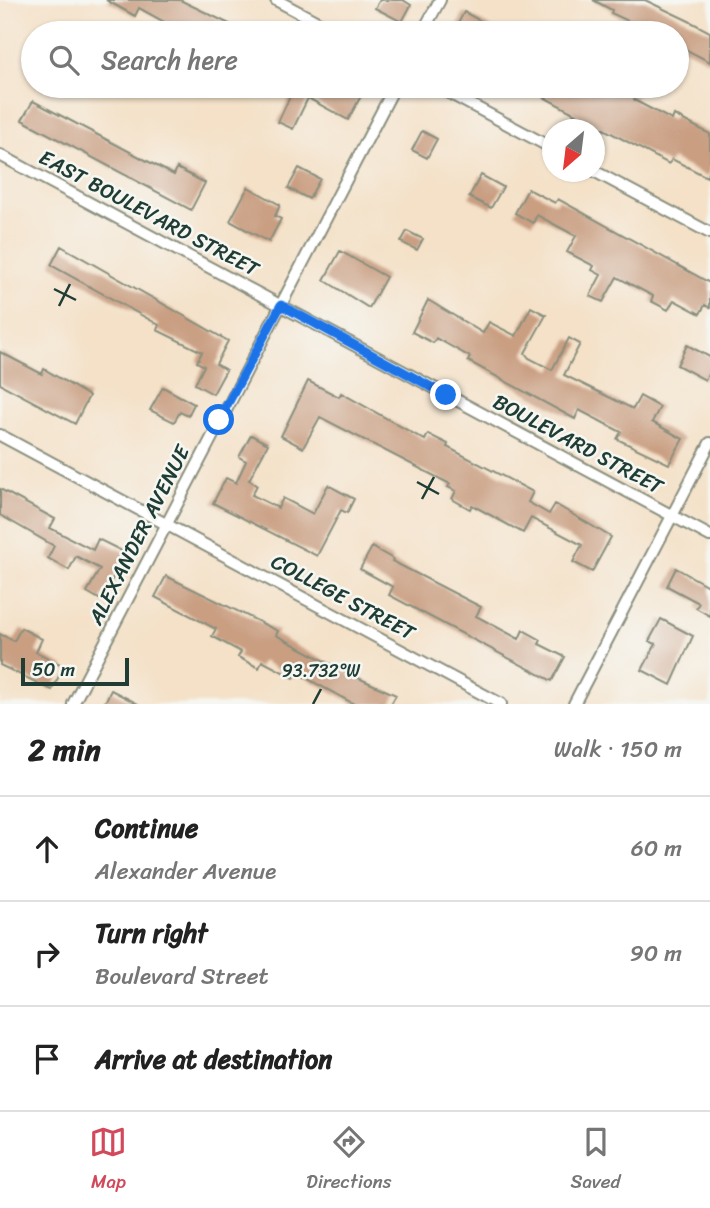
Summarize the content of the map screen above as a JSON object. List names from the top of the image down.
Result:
{
  "streets": {
    "street": [
      "EAST BOULEVARD STREET",
      "BOULEVARD STREET",
      "ALEXANDER AVENUE",
      "COLLEGE STREET"
    ]
  },
  "crossings": [
    ["EAST BOULEVARD STREET", "BOULEVARD STREET"],
    ["EAST BOULEVARD STREET", "ALEXANDER AVENUE"],
    ["BOULEVARD STREET", "ALEXANDER AVENUE"],
    ["ALEXANDER AVENUE", "COLLEGE STREET"]
  ],
  "scale_bar": "50 m",
  "north": "bottom left",
  "page": {
    "search": "Search here",
    "scale": "50 m",
    "heading": ["2 min", "Walk · 150 m"],
    "list": [
      ["Continue", "Alexander Avenue", "60 m"],
      ["Turn right", "Boulevard Street", "90 m"],
      "Arrive at destination"
    ],
    "nav": ["Map", "Directions", "Saved"]
  },
  "coordinates": ["93.732°W"]
}
